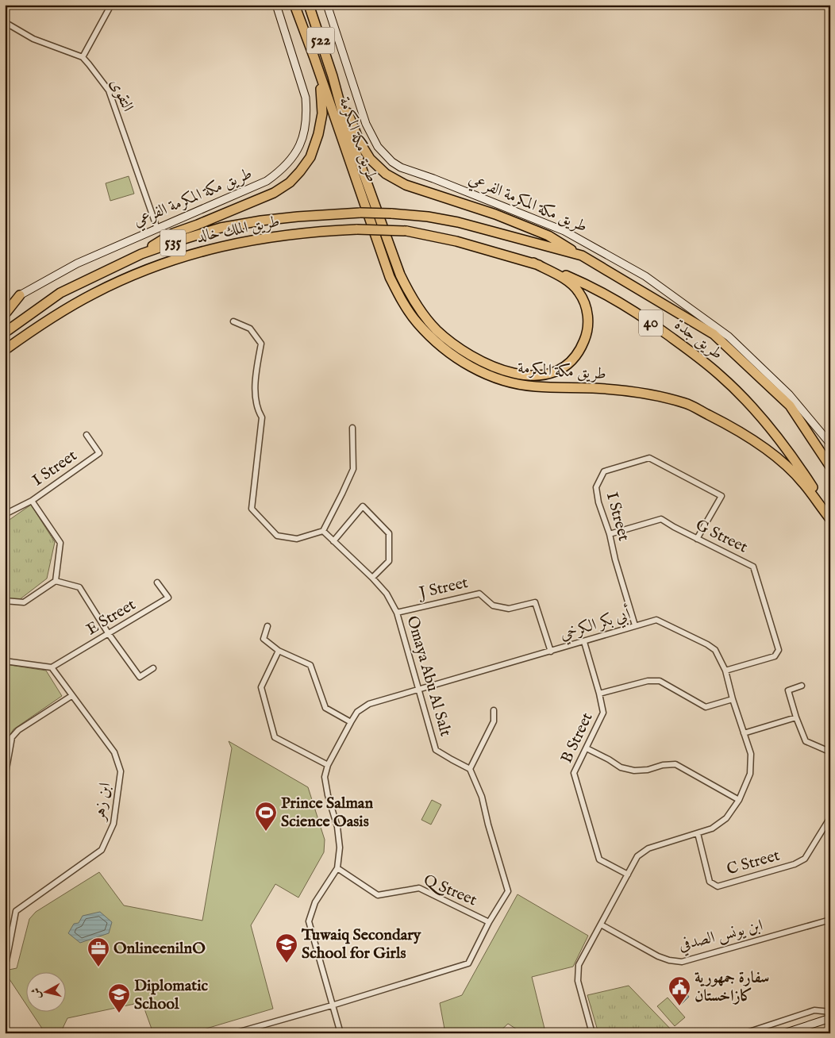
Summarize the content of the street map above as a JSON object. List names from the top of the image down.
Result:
{
  "streets": {
    "highway": [
      "522",
      "طريق مكة المكرمة",
      "طريق الملك خالد",
      "535",
      "40",
      "طريق جدة"
    ],
    "street": [
      "التقوى",
      "طريق مكة المكرمة الفرعي",
      "I Street",
      "G Street",
      "J Street",
      "E Street",
      "أبي بكر الكرخي",
      "Omaya Abu Al Salt",
      "B Street",
      "ابن زهر",
      "C Street",
      "Q Street",
      "ابن يونس الصدفي"
    ]
  },
  "crossings": [
    ["التقوى", "طريق مكة المكرمة الفرعي"],
    ["طريق مكة المكرمة", "طريق جدة"],
    ["طريق الملك خالد", "طريق جدة"],
    ["I Street", "G Street"],
    ["I Street", "أبي بكر الكرخي"],
    ["G Street", "أبي بكر الكرخي"],
    ["J Street", "أبي بكر الكرخي"],
    ["J Street", "Omaya Abu Al Salt"],
    ["E Street", "ابن زهر"],
    ["أبي بكر الكرخي", "Omaya Abu Al Salt"],
    ["أبي بكر الكرخي", "B Street"],
    ["أبي بكر الكرخي", "C Street"],
    ["أبي بكر الكرخي", "Q Street"],
    ["أبي بكر الكرخي", "ابن يونس الصدفي"]
  ],
  "places": {
    "sports": ["Prince Salman Science Oasis"],
    "school or university": ["Tuwaiq Secondary School for Girls", "Diplomatic School"],
    "office": ["OnlineenilnO"],
    "public building": ["سفارة جمهورية كازاخستان"]
  },
  "north": "left"
}
